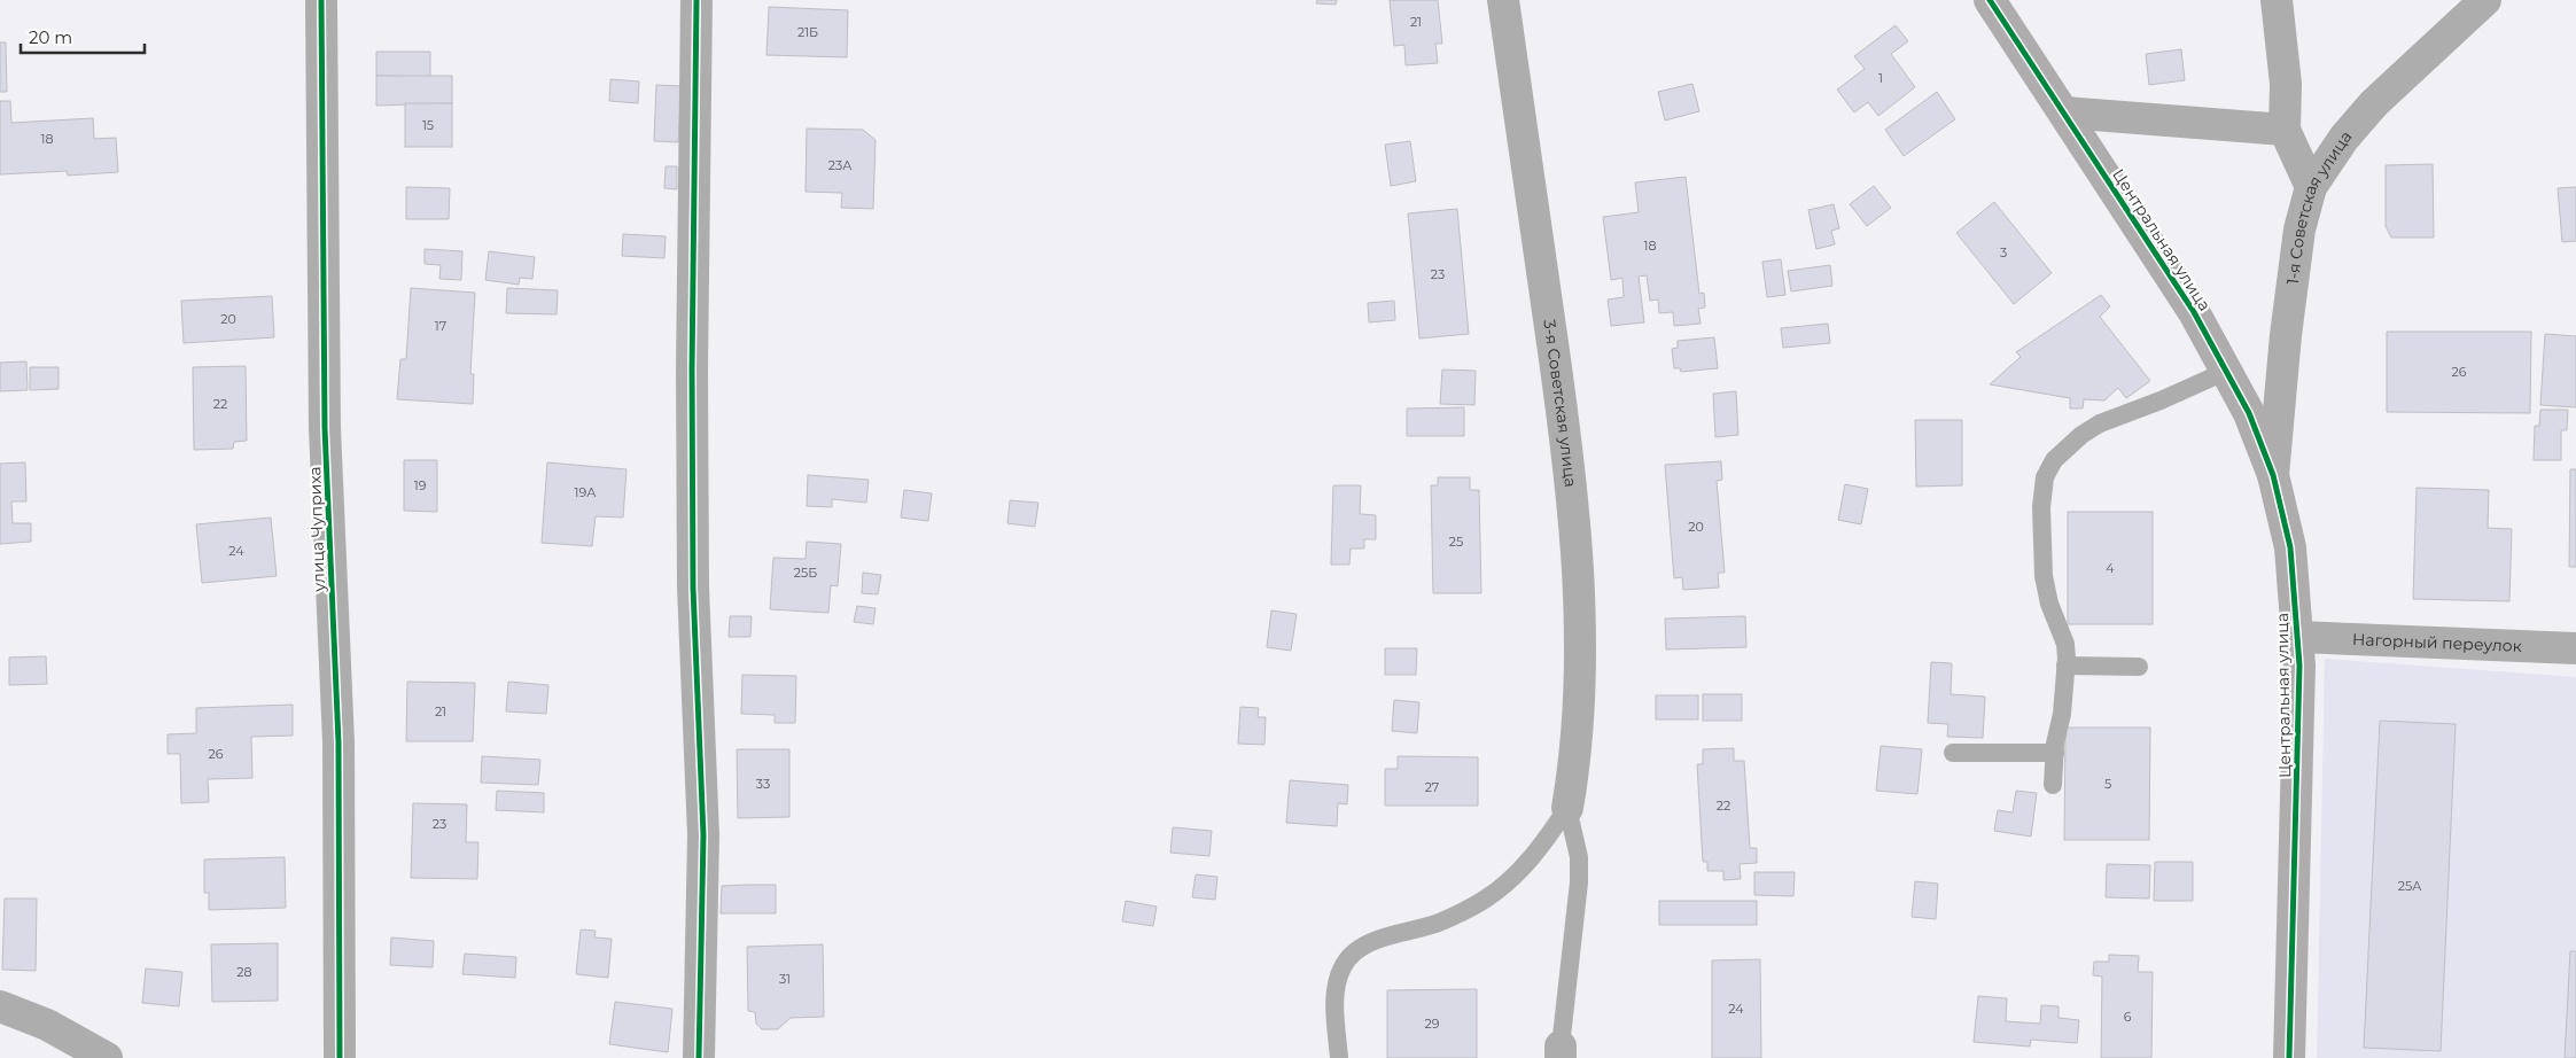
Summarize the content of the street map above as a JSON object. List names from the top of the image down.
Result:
{
  "streets": {
    "street": [
      "1-я Советская улица",
      "Центральная улица",
      "3-я Советская улица",
      "улица Чуприха",
      "Нагорный переулок"
    ]
  },
  "crossings": [
    ["1-я Советская улица", "Центральная улица"],
    ["Центральная улица", "Нагорный переулок"]
  ],
  "house_numbers": [
    "21",
    "21Б",
    "1",
    "15",
    "18",
    "23А",
    "18",
    "3",
    "23",
    "20",
    "17",
    "26",
    "22",
    "19",
    "19А",
    "20",
    "25",
    "24",
    "4",
    "25Б",
    "21",
    "26",
    "33",
    "5",
    "27",
    "22",
    "23",
    "25А",
    "28",
    "31",
    "24",
    "6",
    "29"
  ],
  "scale_bar": "20 m"
}
